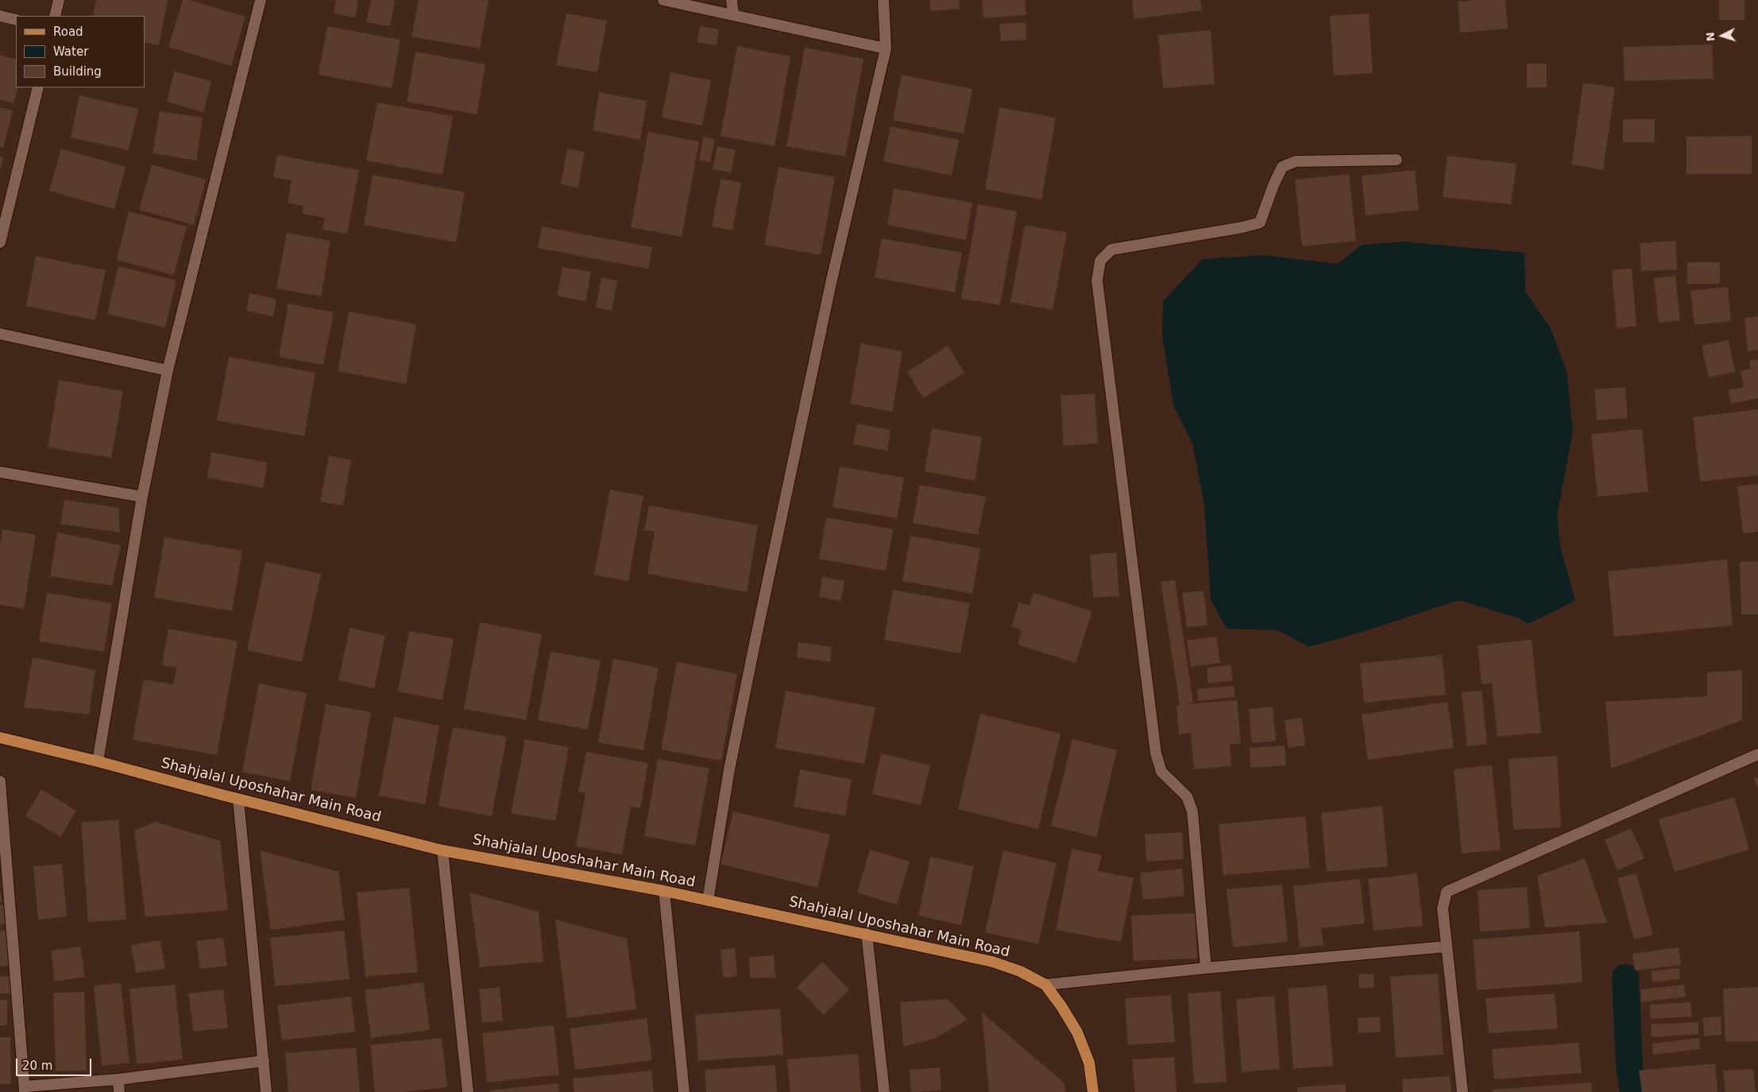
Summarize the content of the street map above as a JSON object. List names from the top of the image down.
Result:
{
  "streets": {
    "main road": ["Shahjalal Uposhahar Main Road"]
  },
  "legend": ["Road", "Water", "Building"],
  "scale_bar": "20 m",
  "north": "left"
}
